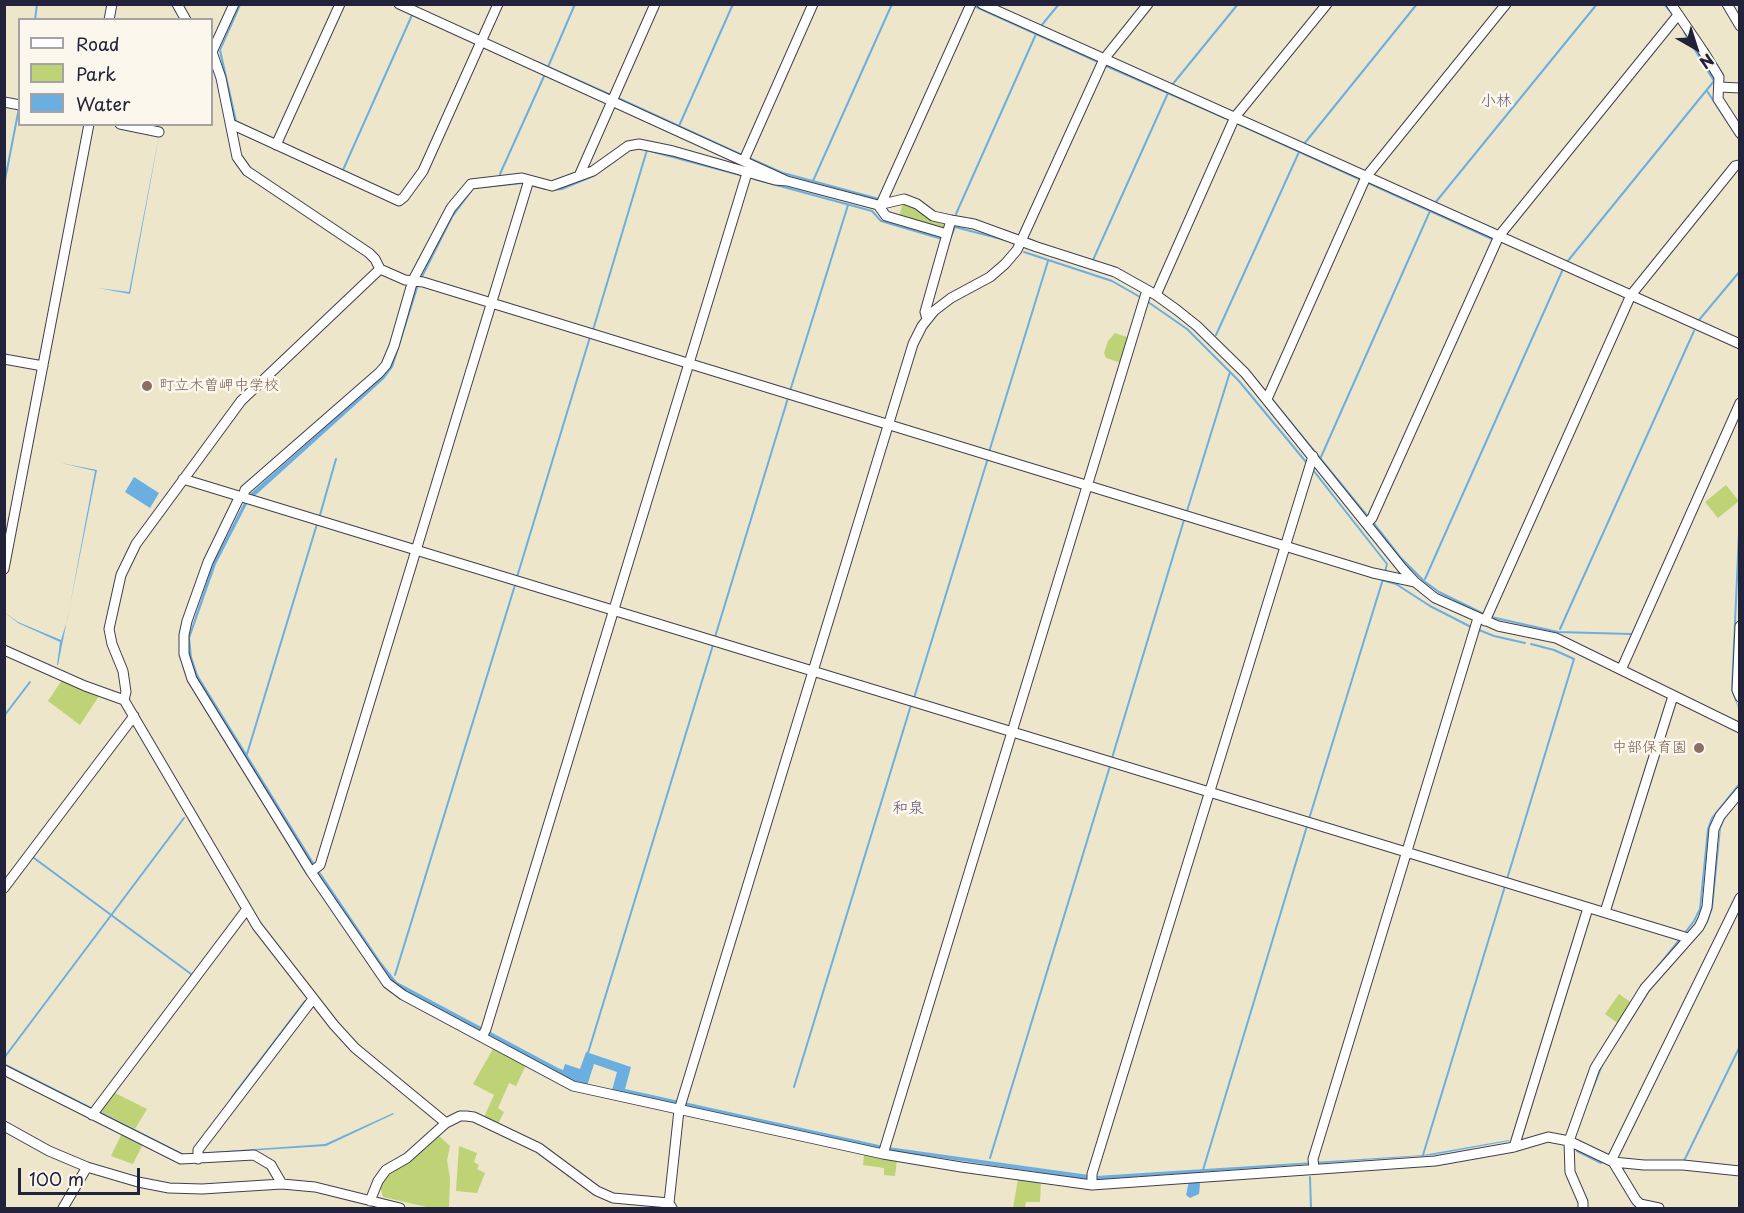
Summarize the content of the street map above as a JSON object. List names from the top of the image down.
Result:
{
  "districts": ["小林", "和泉"],
  "places": ["町立木曽岬中学校", "中部保育園"],
  "legend": ["Road", "Park", "Water"],
  "scale_bar": "100 m",
  "north": "bottom right"
}
